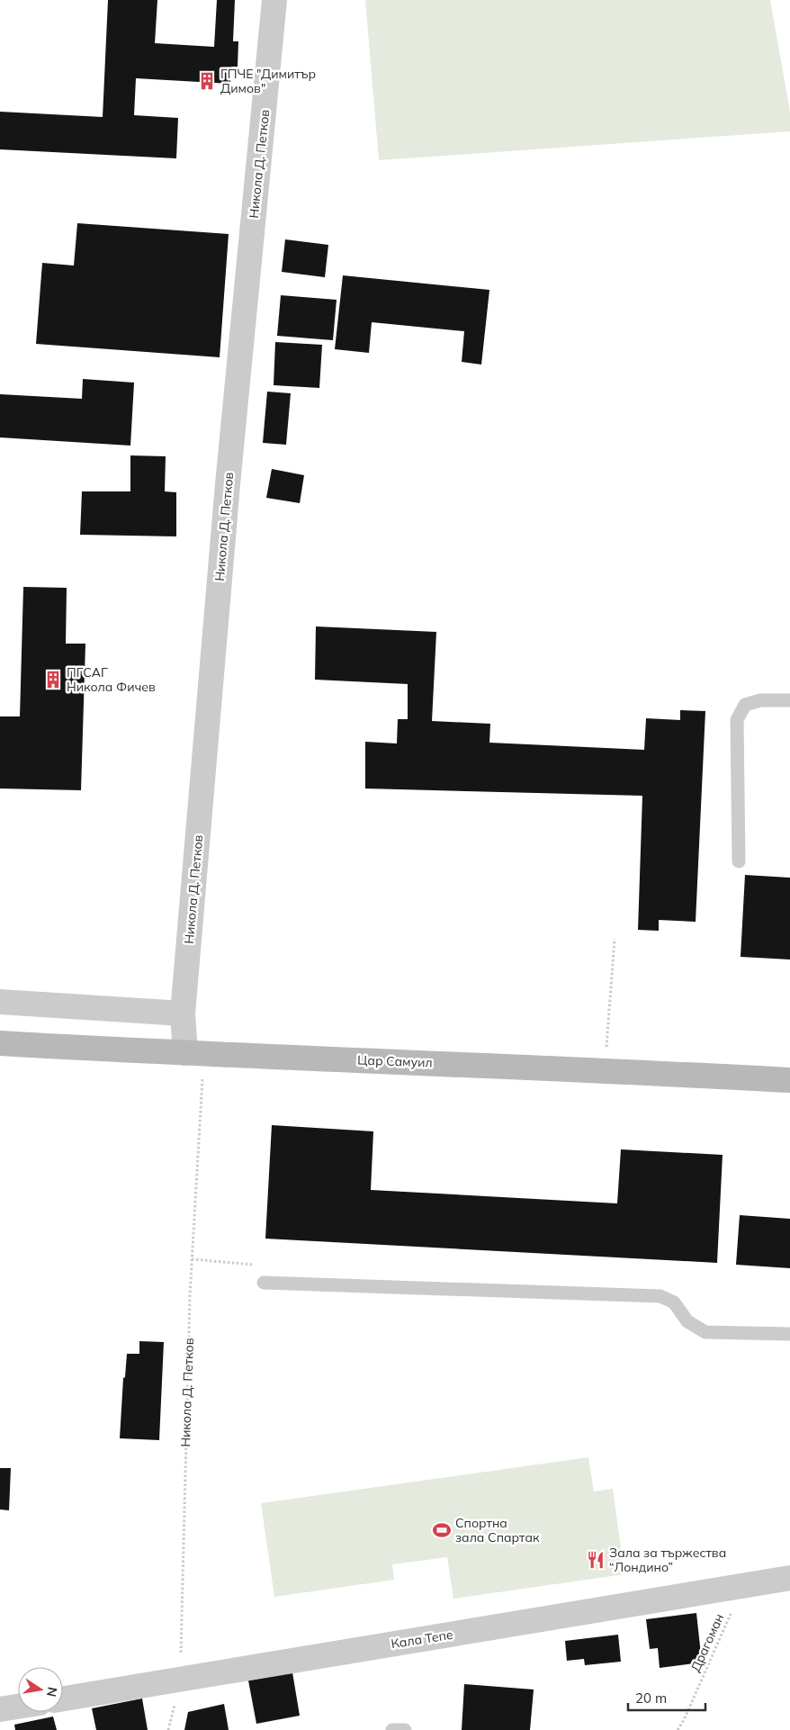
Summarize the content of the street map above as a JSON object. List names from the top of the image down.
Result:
{
  "streets": {
    "street": ["Никола Д. Петков", "Цар Самуил", "Кала Тепе"],
    "path": ["Драгоман"]
  },
  "crossings": [
    ["Никола Д. Петков", "Цар Самуил"],
    ["Никола Д. Петков", "Кала Тепе"],
    ["Кала Тепе", "Драгоман"]
  ],
  "places": {
    "building": ["ГПЧЕ \"Димитър Димов\"", "ПГСАГ Никола Фичев"],
    "sports": ["Спортна зала Спартак"],
    "restaurant": ["Зала за тържества “Лондино”"]
  },
  "scale_bar": "20 m",
  "north": "right"
}
